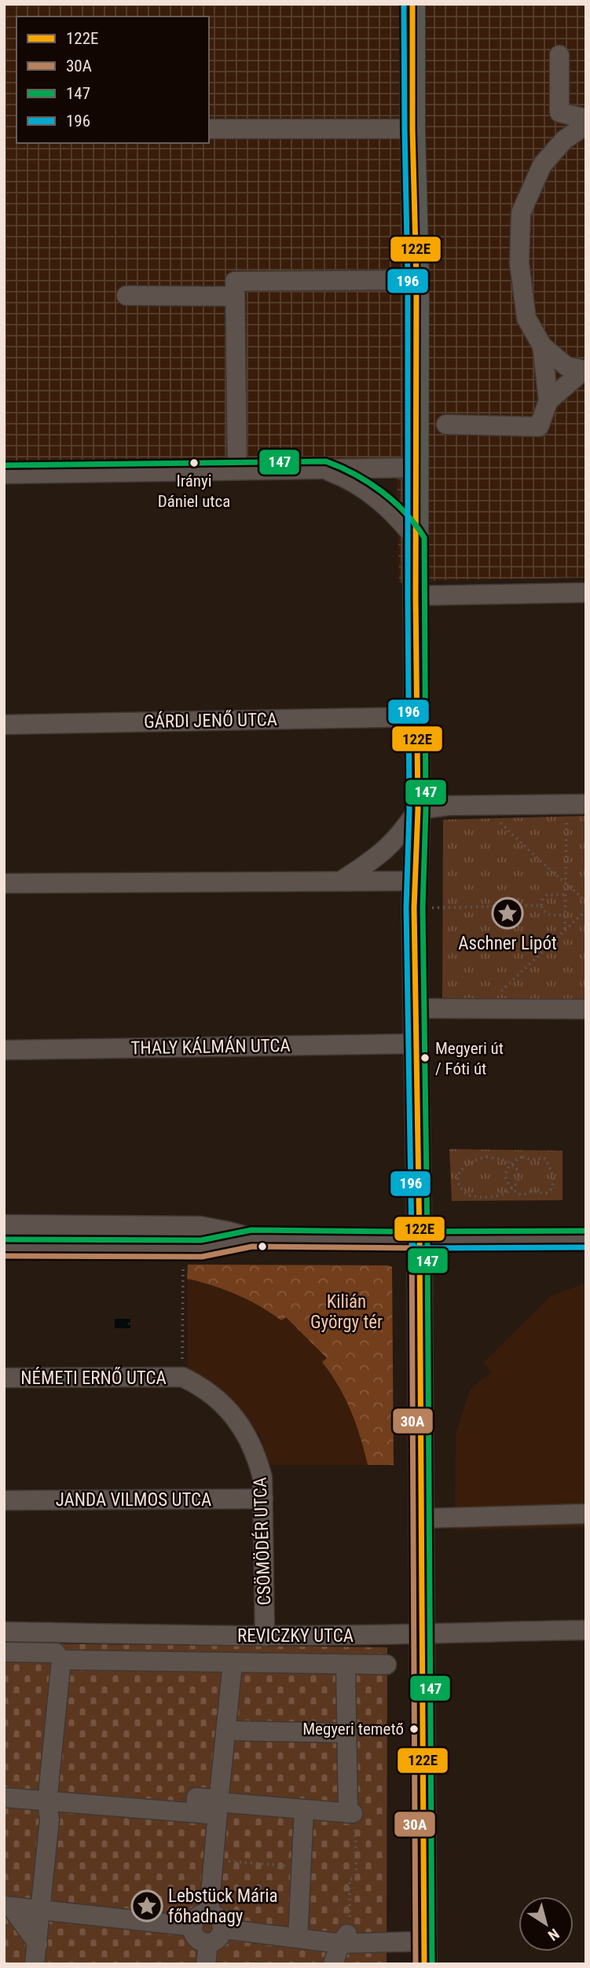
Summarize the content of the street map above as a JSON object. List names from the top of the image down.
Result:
{
  "streets": {
    "street": [
      "GÁRDI JENŐ UTCA",
      "THALY KÁLMÁN UTCA",
      "NÉMETI ERNŐ UTCA",
      "JANDA VILMOS UTCA",
      "CSÖMÖDÉR UTCA",
      "REVICZKY UTCA"
    ]
  },
  "crossings": [
    ["NÉMETI ERNŐ UTCA", "CSÖMÖDÉR UTCA"],
    ["JANDA VILMOS UTCA", "CSÖMÖDÉR UTCA"],
    ["CSÖMÖDÉR UTCA", "REVICZKY UTCA"]
  ],
  "parks": ["Kilián György tér"],
  "places": {
    "other": ["Irányi Dániel utca", "Megyeri út / Fóti út", "Megyeri temető"],
    "place": ["Aschner Lipót", "Lebstück Mária főhadnagy"]
  },
  "lines": [
    "transit line 122E",
    "transit line 196",
    "transit line 147",
    "transit line 30A"
  ],
  "legend": [
    "122E",
    "30A",
    "147",
    "196"
  ],
  "north": "bottom right"
}
